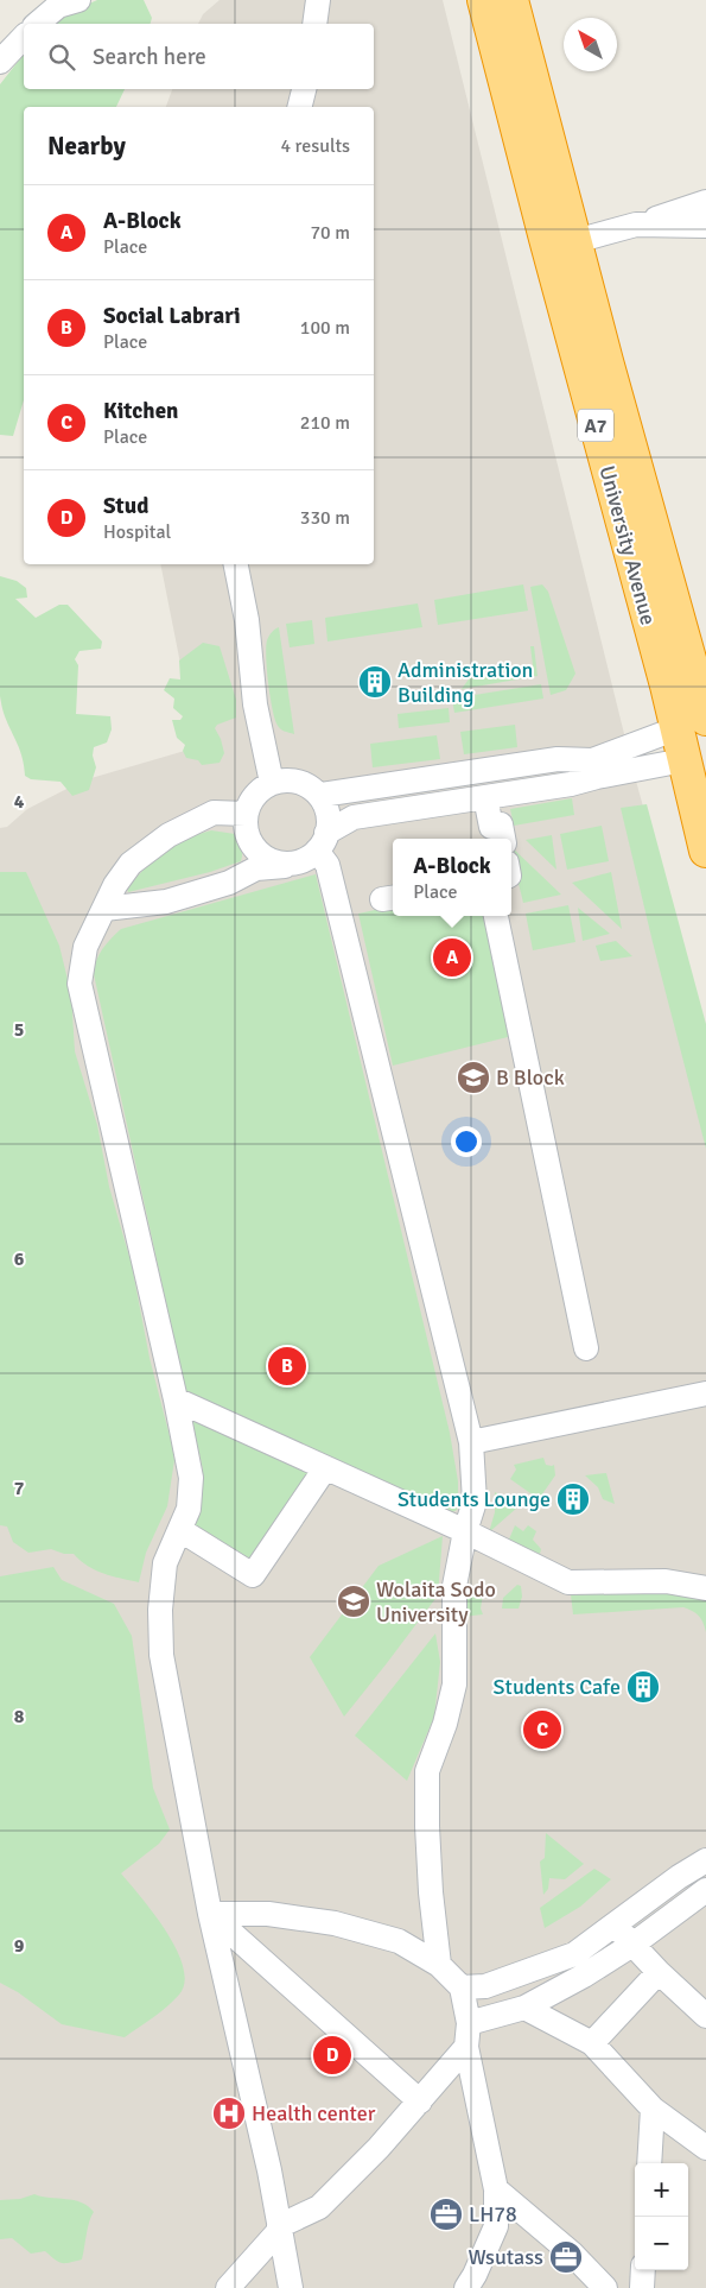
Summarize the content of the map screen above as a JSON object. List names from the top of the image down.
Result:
{
  "streets": {
    "highway": ["A7", "University Avenue"]
  },
  "places": {
    "building": ["Administration Building", "Students Lounge", "Students Cafe"],
    "school or university": ["B Block", "Wolaita Sodo University"],
    "hospital": ["Health center"],
    "office": ["LH78", "Wsutass"]
  },
  "north": "top left",
  "page": {
    "search": "Search here",
    "heading": ["Nearby", "4 results"],
    "list": [
      {
        "mark": "A",
        "name": "A-Block",
        "note": "Place",
        "value": "70 m"
      },
      {
        "mark": "B",
        "name": "Social Labrari",
        "note": "Place",
        "value": "100 m"
      },
      {
        "mark": "C",
        "name": "Kitchen",
        "note": "Place",
        "value": "210 m"
      },
      {
        "mark": "D",
        "name": "Stud",
        "note": "Hospital",
        "value": "330 m"
      }
    ],
    "popup": ["A-Block", "Place"],
    "pins": [
      "A",
      "B",
      "C",
      "D"
    ],
    "map_buttons": ["+", "−"]
  },
  "grid": {
    "rows": [
      "4",
      "5",
      "6",
      "7",
      "8",
      "9"
    ]
  }
}
